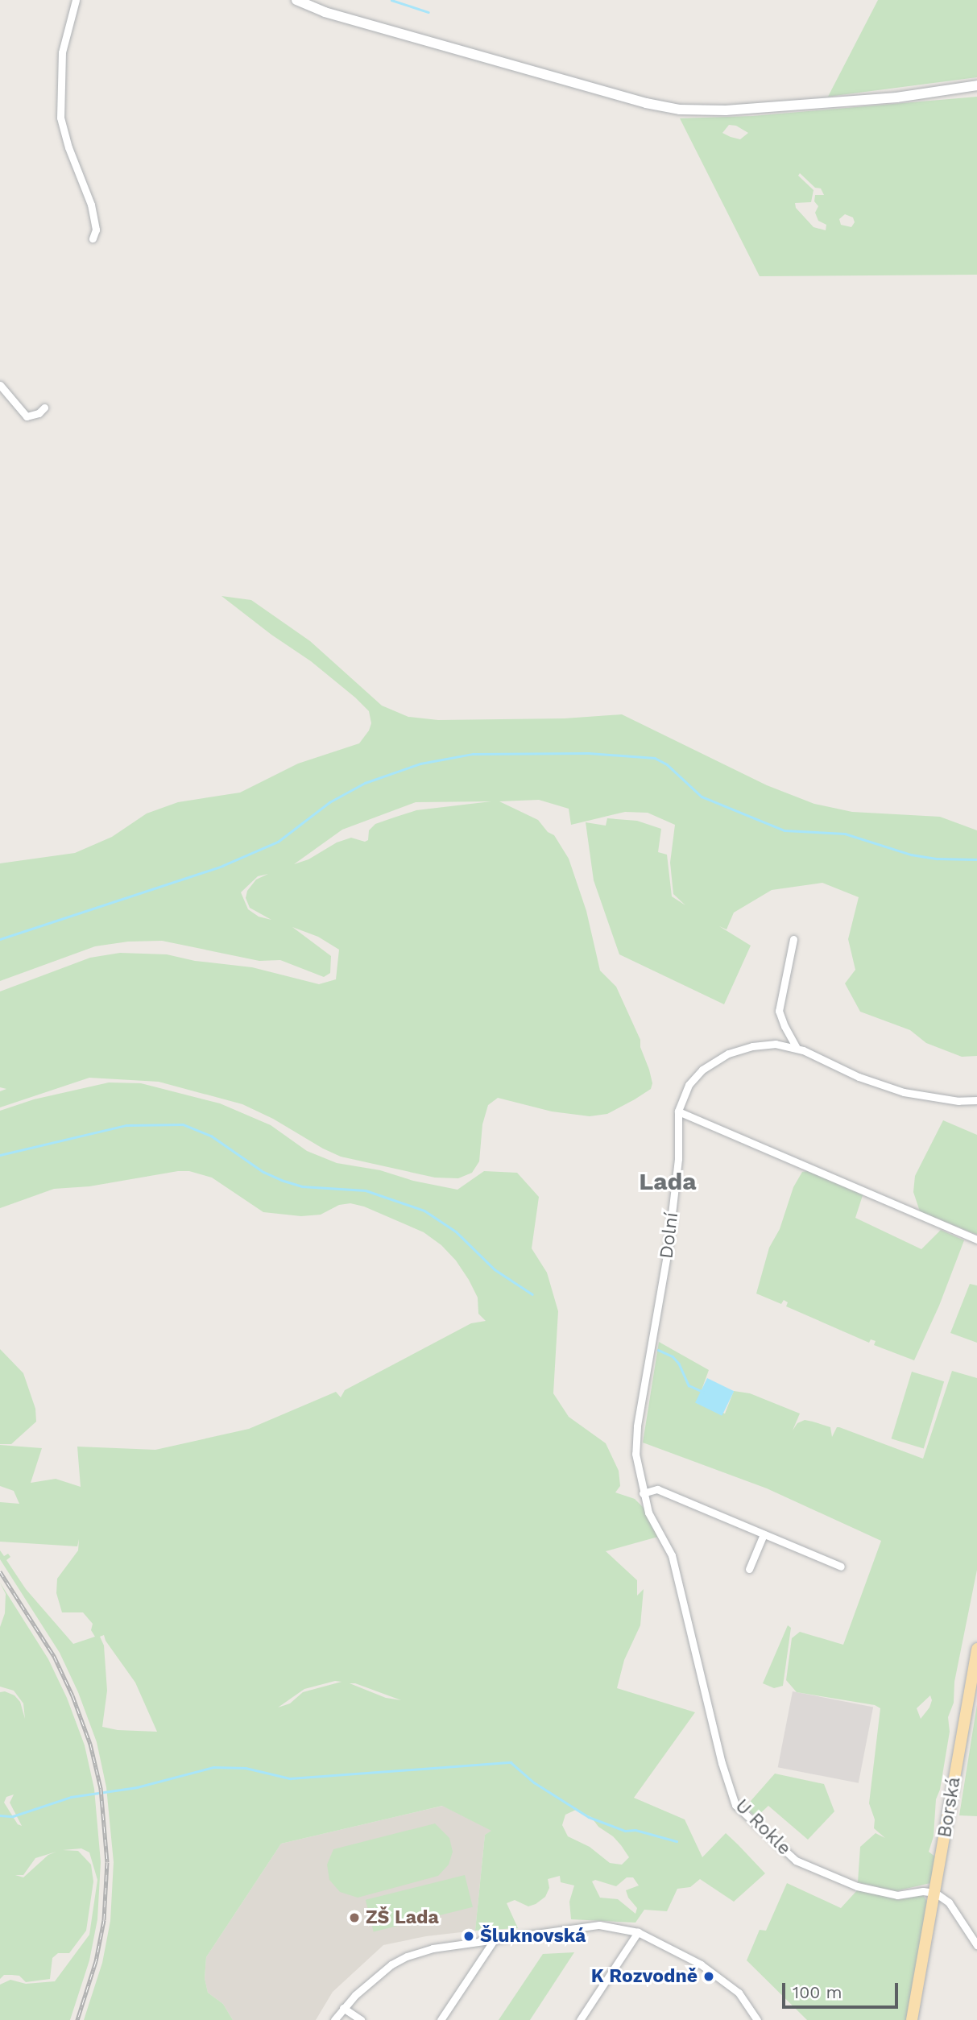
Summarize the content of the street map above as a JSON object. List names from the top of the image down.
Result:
{
  "streets": {
    "main road": ["Borská"],
    "street": ["Dolní", "U Rokle"]
  },
  "crossings": [
    ["Dolní", "U Rokle"],
    ["Borská", "U Rokle"]
  ],
  "districts": ["Lada"],
  "places": ["ZŠ Lada", "Šluknovská", "K Rozvodně"],
  "scale_bar": "100 m"
}
